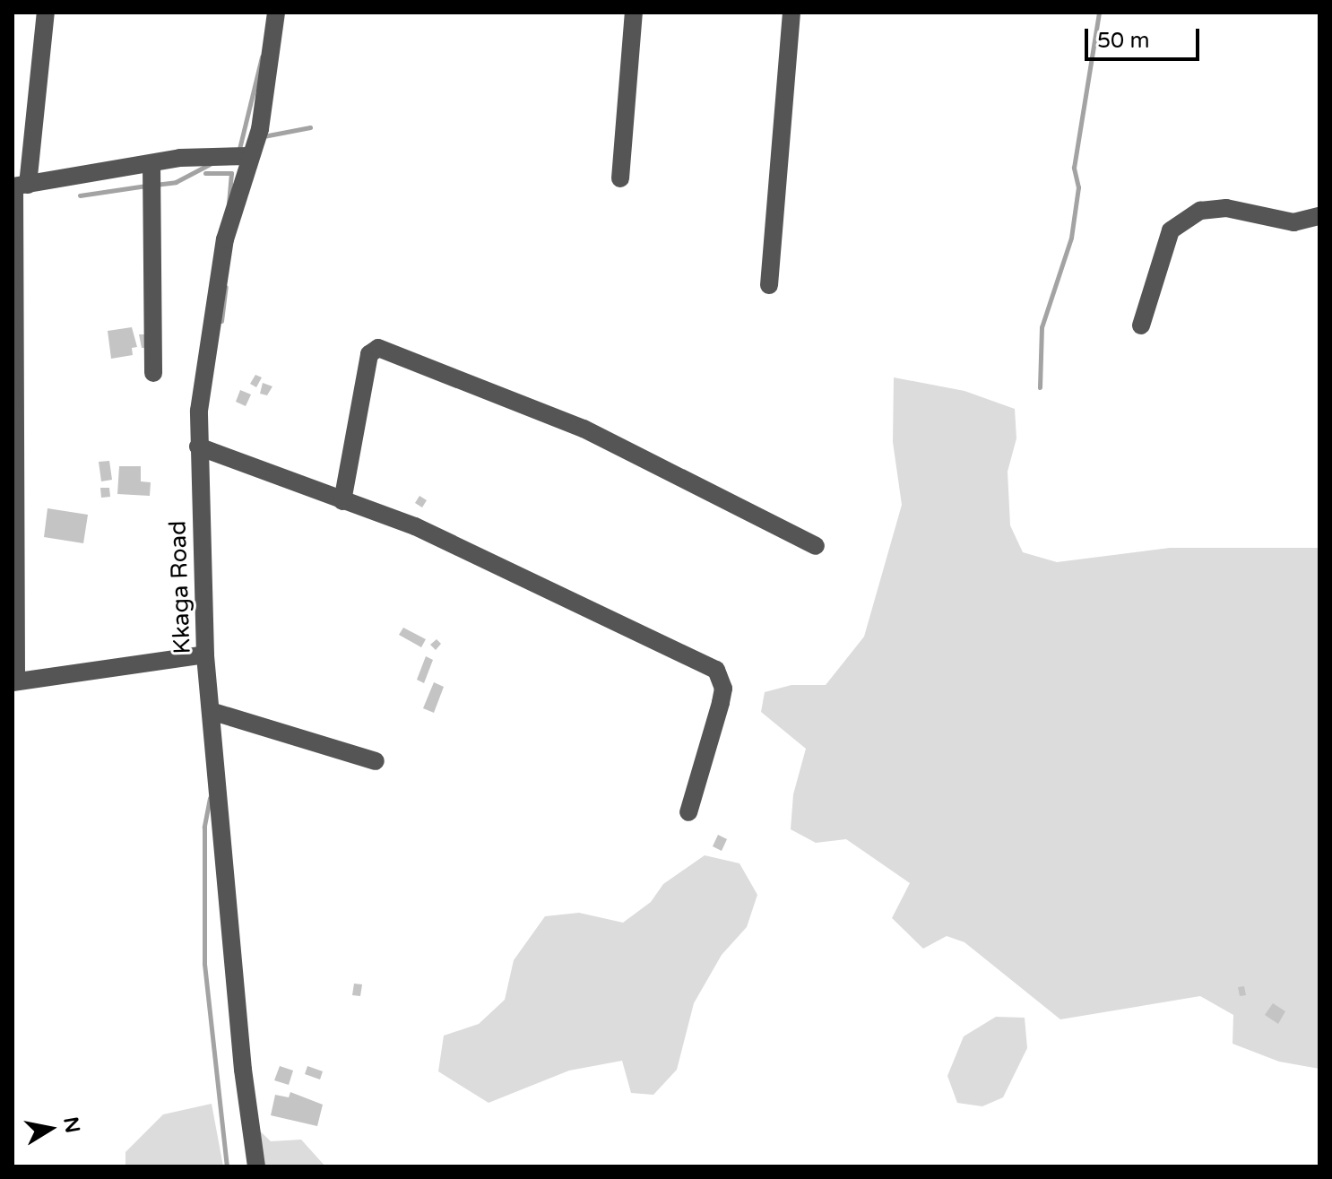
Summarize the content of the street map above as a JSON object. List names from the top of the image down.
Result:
{
  "streets": {
    "street": ["Kkaga Road"]
  },
  "scale_bar": "50 m",
  "north": "right"
}
